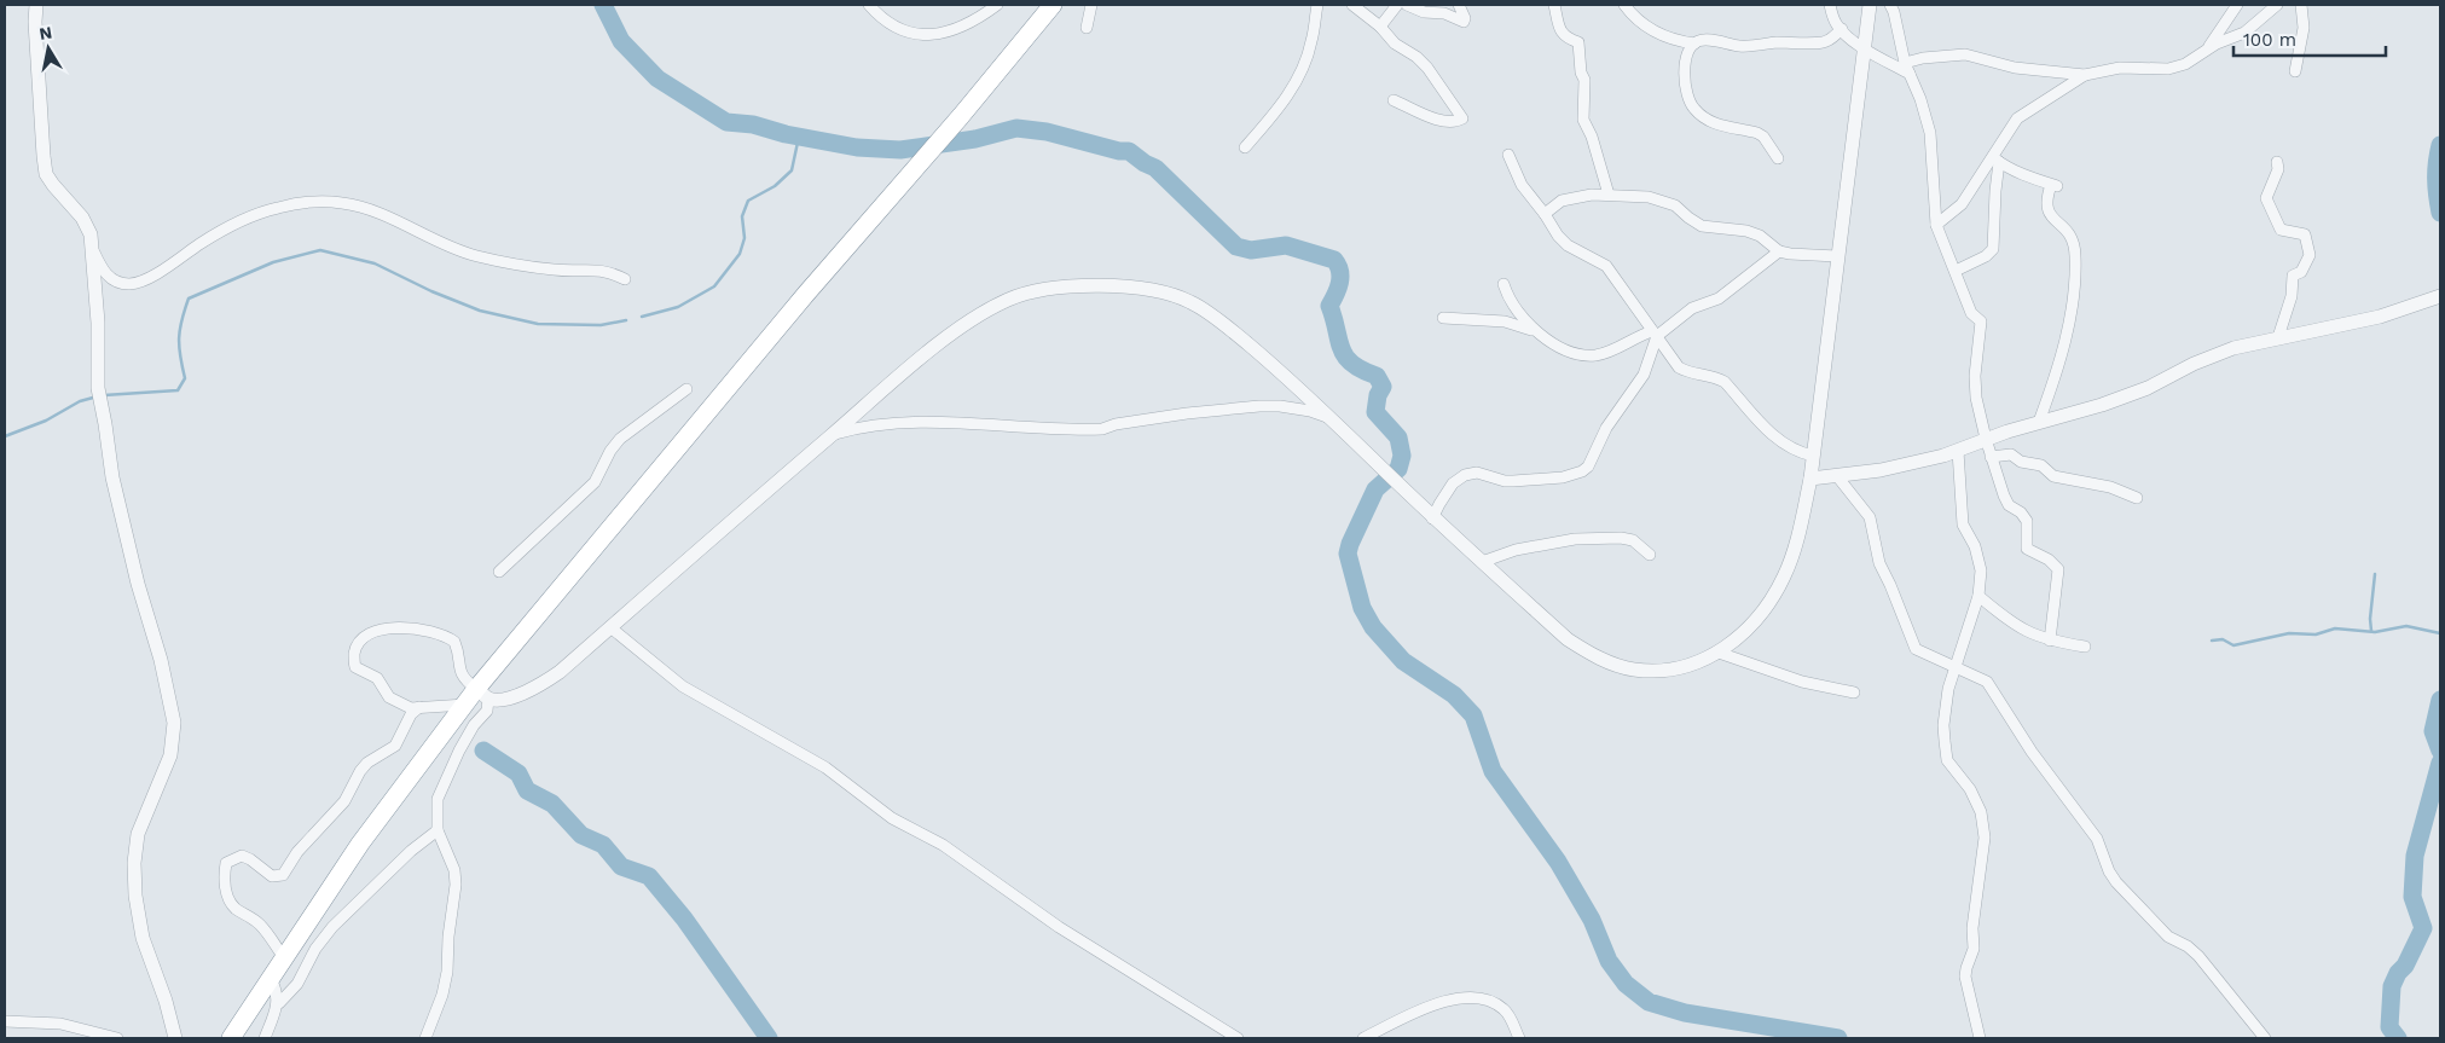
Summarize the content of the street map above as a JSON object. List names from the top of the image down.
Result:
{
  "scale_bar": "100 m",
  "north": "top"
}
